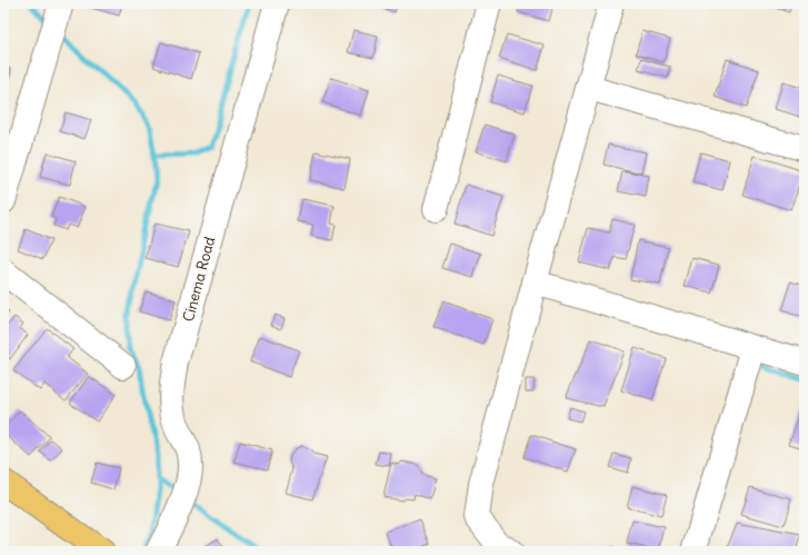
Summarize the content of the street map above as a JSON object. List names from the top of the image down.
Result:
{
  "streets": {
    "street": ["Cinema Road"]
  }
}
